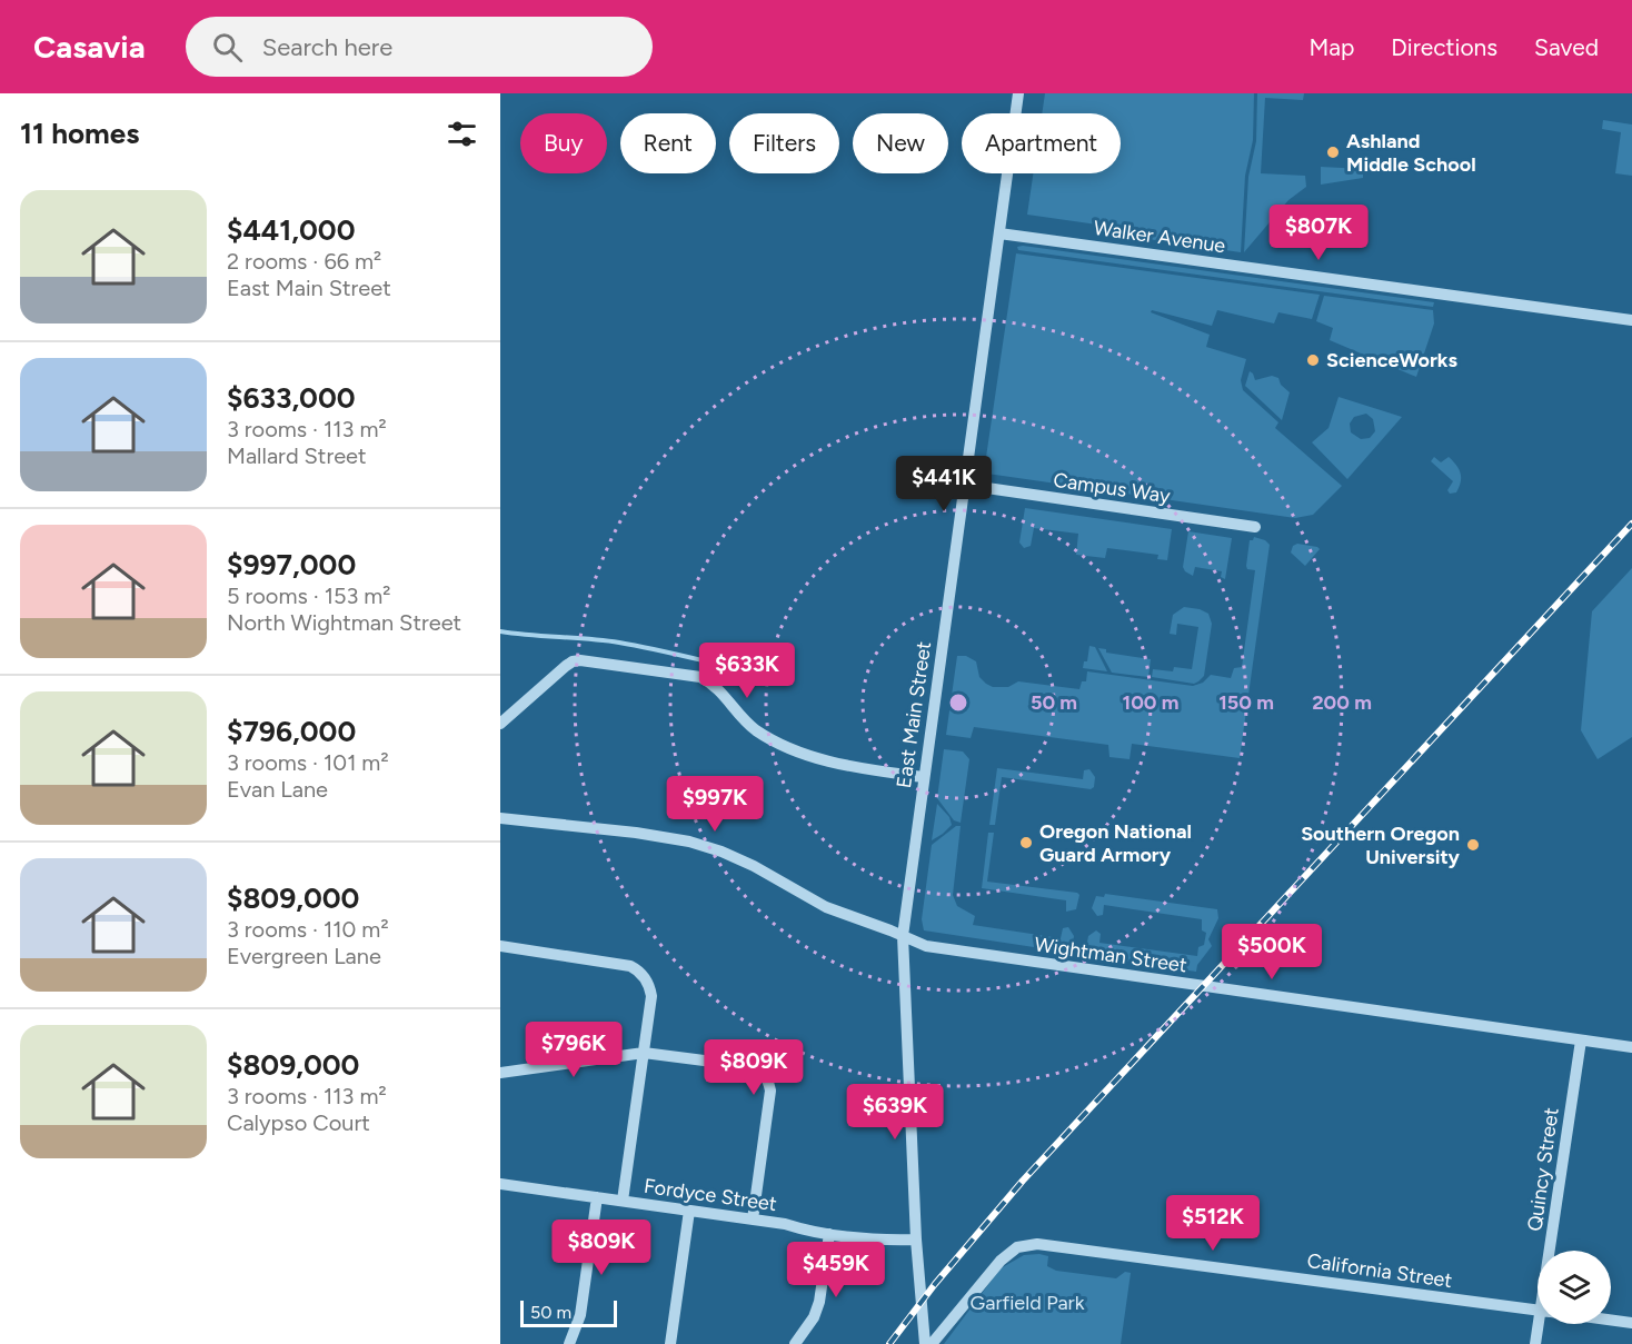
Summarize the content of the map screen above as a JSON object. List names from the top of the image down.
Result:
{
  "streets": {
    "street": [
      "Walker Avenue",
      "Campus Way",
      "East Main Street",
      "Wightman Street",
      "Quincy Street",
      "Fordyce Street",
      "California Street"
    ]
  },
  "crossings": [
    ["Walker Avenue", "East Main Street"],
    ["Campus Way", "East Main Street"],
    ["East Main Street", "Wightman Street"],
    ["East Main Street", "Fordyce Street"],
    ["Wightman Street", "Quincy Street"]
  ],
  "parks": ["Garfield Park"],
  "places": [
    "Ashland Middle School",
    "ScienceWorks",
    "Oregon National Guard Armory",
    "Southern Oregon University"
  ],
  "scale_bar": "50 m",
  "page": {
    "header": "Casavia",
    "search": "Search here",
    "nav": ["Map", "Directions", "Saved"],
    "heading": "11 homes",
    "chip": [
      "Buy",
      "Rent",
      "Filters",
      "New",
      "Apartment"
    ],
    "list": [
      {
        "name": "$441,000",
        "note": "2 rooms · 66 m² · East Main Street"
      },
      {
        "name": "$633,000",
        "note": "3 rooms · 113 m² · Mallard Street"
      },
      {
        "name": "$997,000",
        "note": "5 rooms · 153 m² · North Wightman Street"
      },
      {
        "name": "$796,000",
        "note": "3 rooms · 101 m² · Evan Lane"
      },
      {
        "name": "$809,000",
        "note": "3 rooms · 110 m² · Evergreen Lane"
      },
      {
        "name": "$809,000",
        "note": "3 rooms · 113 m² · Calypso Court"
      }
    ],
    "price": [
      "$807K",
      "$441K",
      "$633K",
      "$997K",
      "$500K",
      "$796K",
      "$809K",
      "$639K",
      "$512K",
      "$809K",
      "$459K"
    ],
    "scale": "50 m"
  },
  "rings": [
    "50 m",
    "100 m",
    "150 m",
    "200 m"
  ]
}
